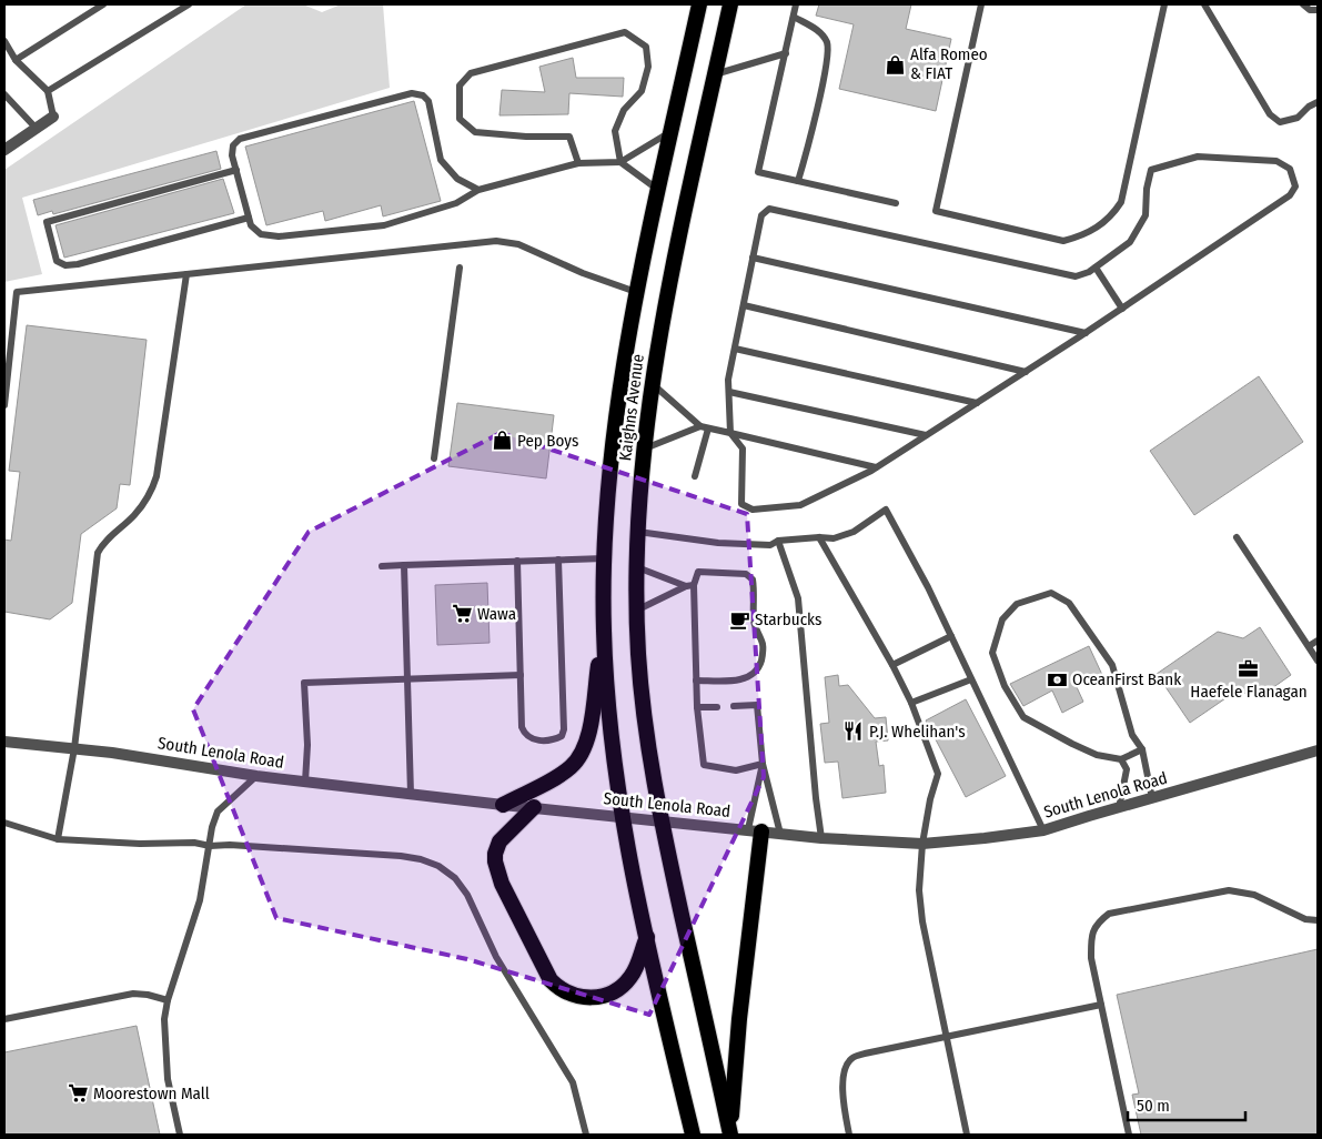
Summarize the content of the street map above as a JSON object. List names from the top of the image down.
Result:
{
  "streets": {
    "highway": ["Kaighns Avenue"],
    "street": ["South Lenola Road"]
  },
  "crossings": [
    ["Kaighns Avenue", "South Lenola Road"]
  ],
  "places": {
    "shop": ["Alfa Romeo & FIAT", "Pep Boys"],
    "supermarket": ["Wawa", "Moorestown Mall"],
    "cafe": ["Starbucks"],
    "office": ["Haefele Flanagan"],
    "bank": ["OceanFirst Bank"],
    "restaurant": ["P.J. Whelihan's"]
  },
  "scale_bar": "50 m"
}
